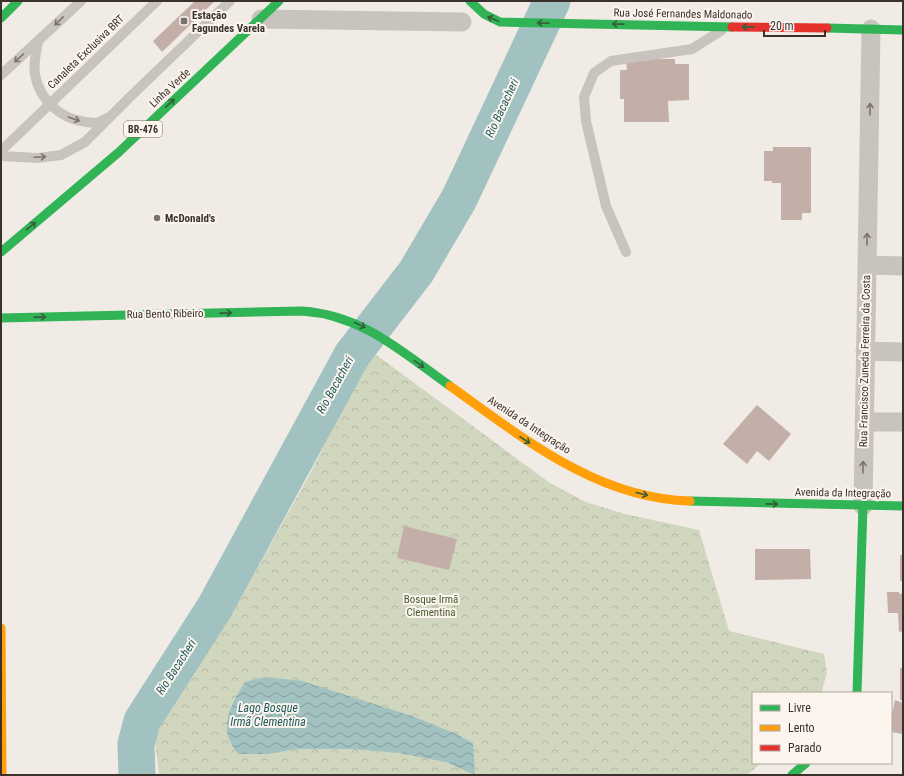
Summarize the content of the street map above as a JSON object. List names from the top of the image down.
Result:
{
  "streets": {
    "main road": [
      "Rua José Fernandes Maldonado",
      "Linha Verde",
      "BR-476",
      "Rua Bento Ribeiro",
      "Rua Francisco Zuneda Ferreira da Costa",
      "Avenida da Integração"
    ],
    "lane": ["Canaleta Exclusiva BRT"]
  },
  "crossings": [
    ["Rua José Fernandes Maldonado", "Rua Francisco Zuneda Ferreira da Costa"],
    ["Rua Bento Ribeiro", "Avenida da Integração"],
    ["Rua Francisco Zuneda Ferreira da Costa", "Avenida da Integração"]
  ],
  "one_way": [
    "Rua José Fernandes Maldonado",
    "Linha Verde",
    "Rua Bento Ribeiro",
    "Rua Francisco Zuneda Ferreira da Costa",
    "Avenida da Integração"
  ],
  "water": ["Rio Bacacheri", "Lago Bosque Irmã Clementina"],
  "parks": ["Bosque Irmã Clementina"],
  "places": {
    "transit": ["Estação Fagundes Varela"],
    "other": ["McDonald's"]
  },
  "legend": ["Livre", "Lento", "Parado"],
  "scale_bar": "20 m"
}
